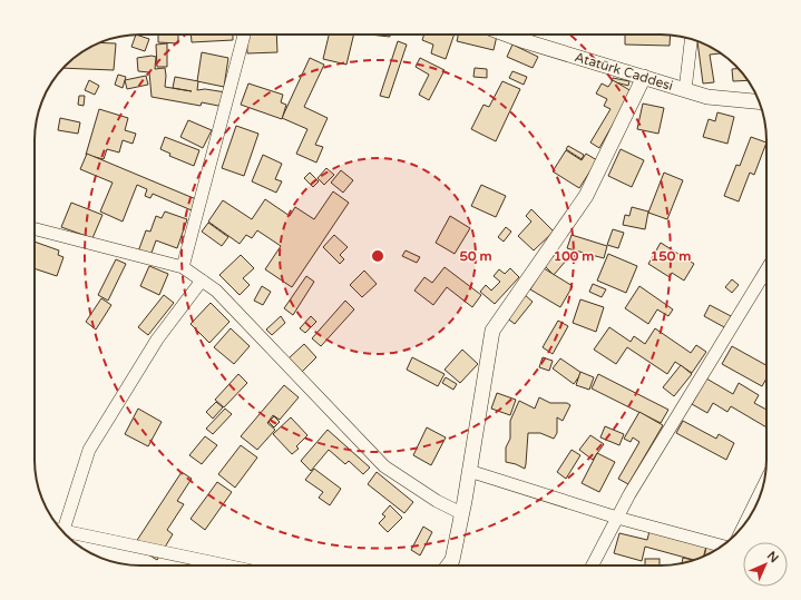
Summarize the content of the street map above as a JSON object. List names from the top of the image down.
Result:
{
  "streets": {
    "street": ["Atatürk Caddesi"]
  },
  "north": "top right",
  "rings": ["50 m", "100 m", "150 m"]
}
